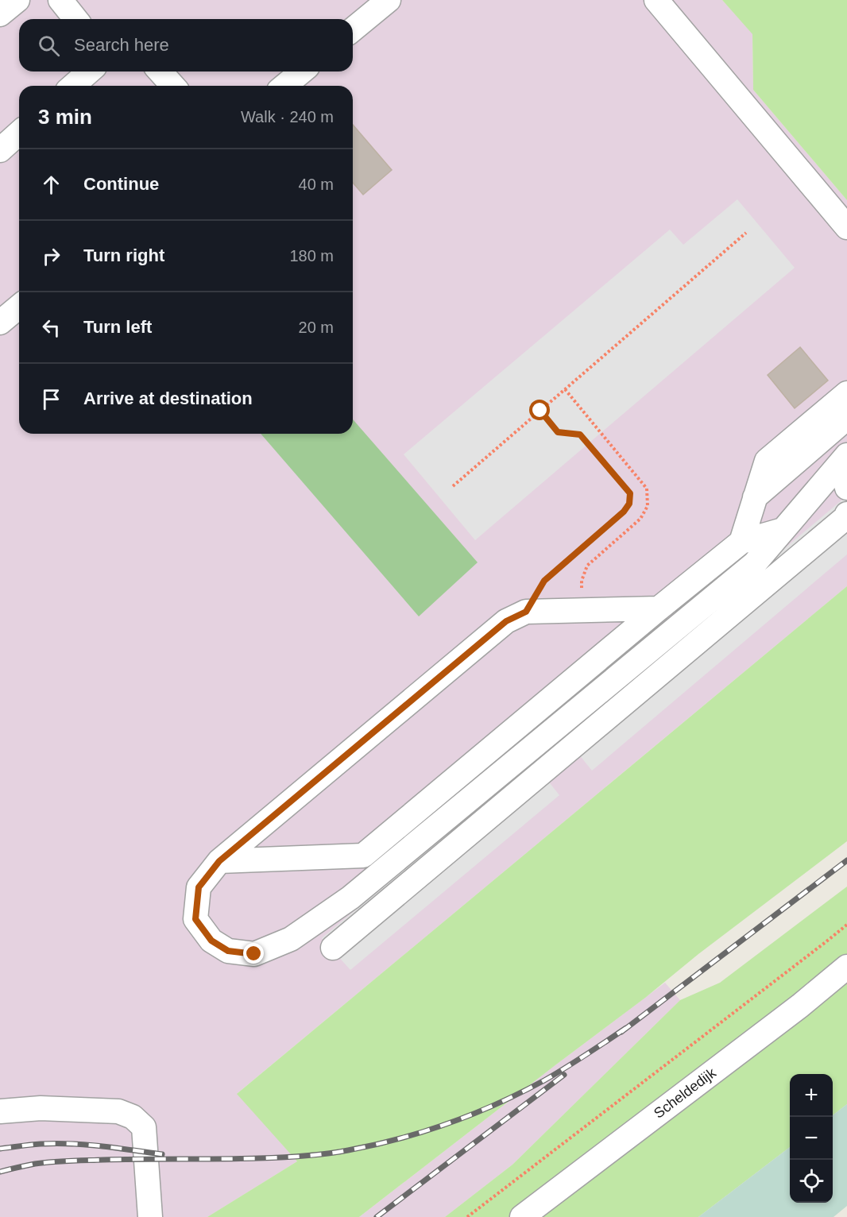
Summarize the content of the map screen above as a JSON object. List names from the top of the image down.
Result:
{
  "streets": {
    "street": ["Scheldedijk"]
  },
  "page": {
    "search": "Search here",
    "heading": ["3 min", "Walk · 240 m"],
    "list": [
      ["Continue", "40 m"],
      ["Turn right", "180 m"],
      ["Turn left", "20 m"],
      "Arrive at destination"
    ],
    "map_buttons": ["+", "−"]
  }
}
